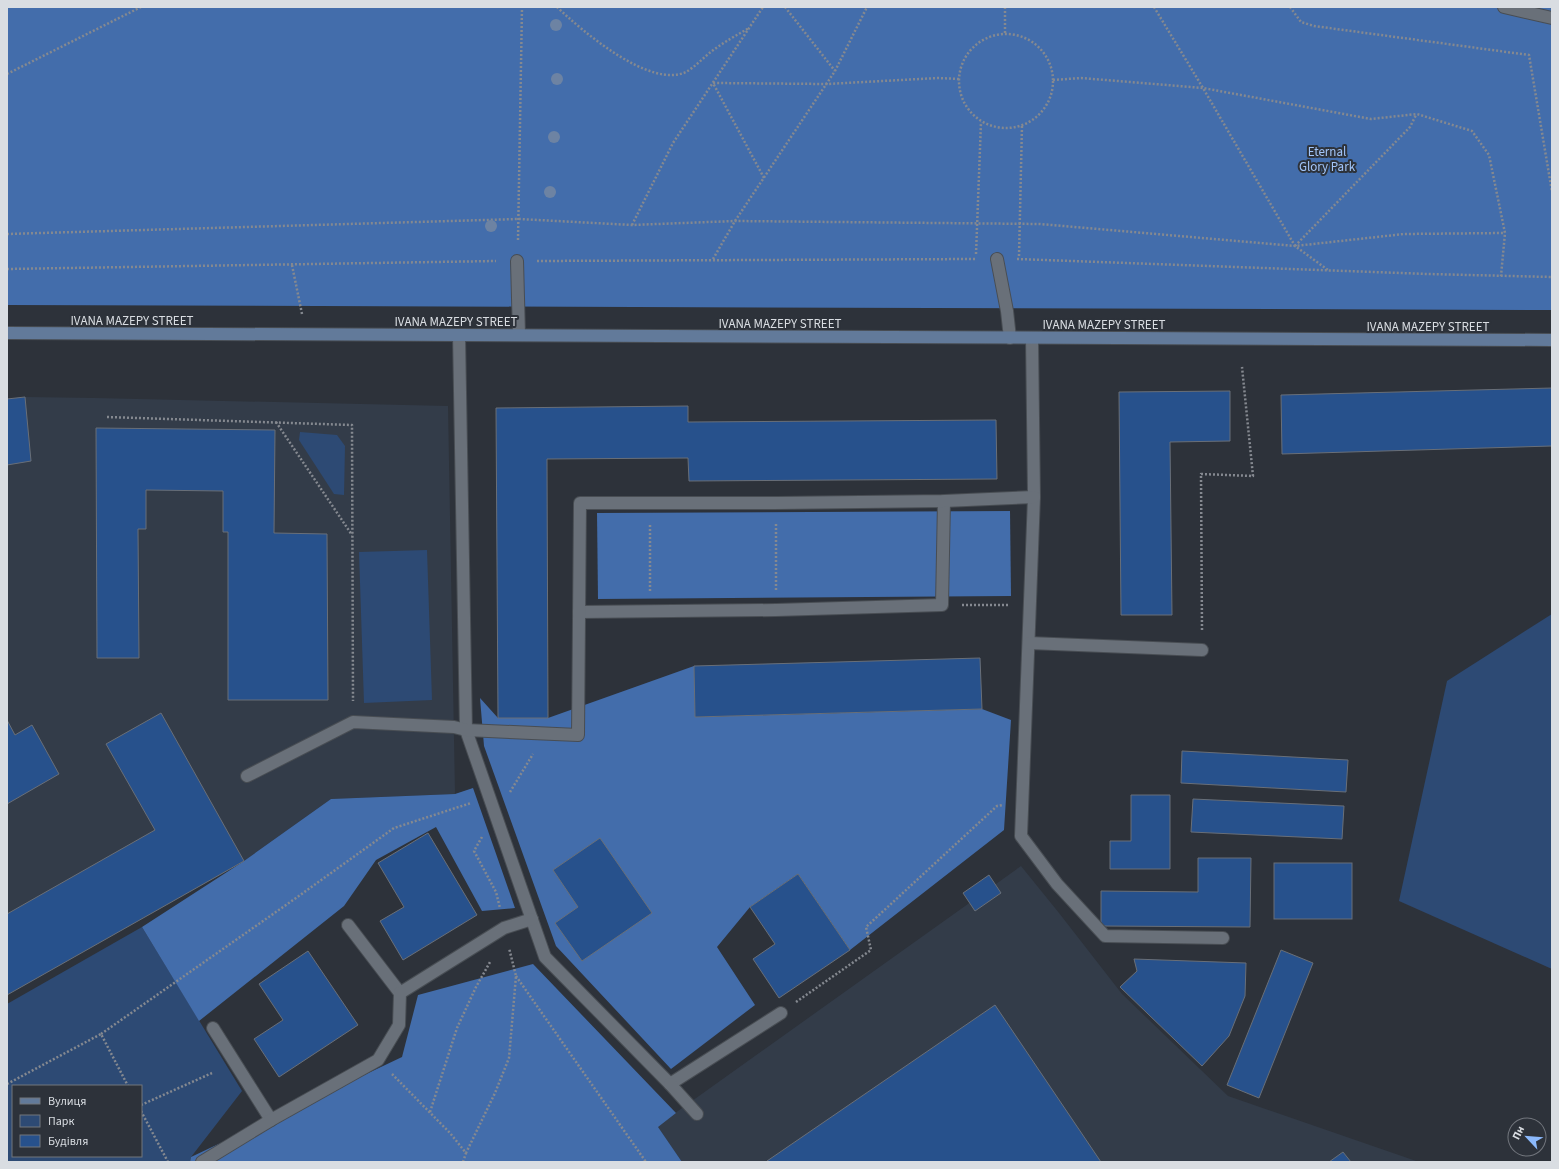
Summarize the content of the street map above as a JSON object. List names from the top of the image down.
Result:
{
  "streets": {
    "main road": ["IVANA MAZEPY STREET"]
  },
  "parks": ["Eternal Glory Park"],
  "legend": ["Вулиця", "Парк", "Будівля"],
  "north": "top left"
}
